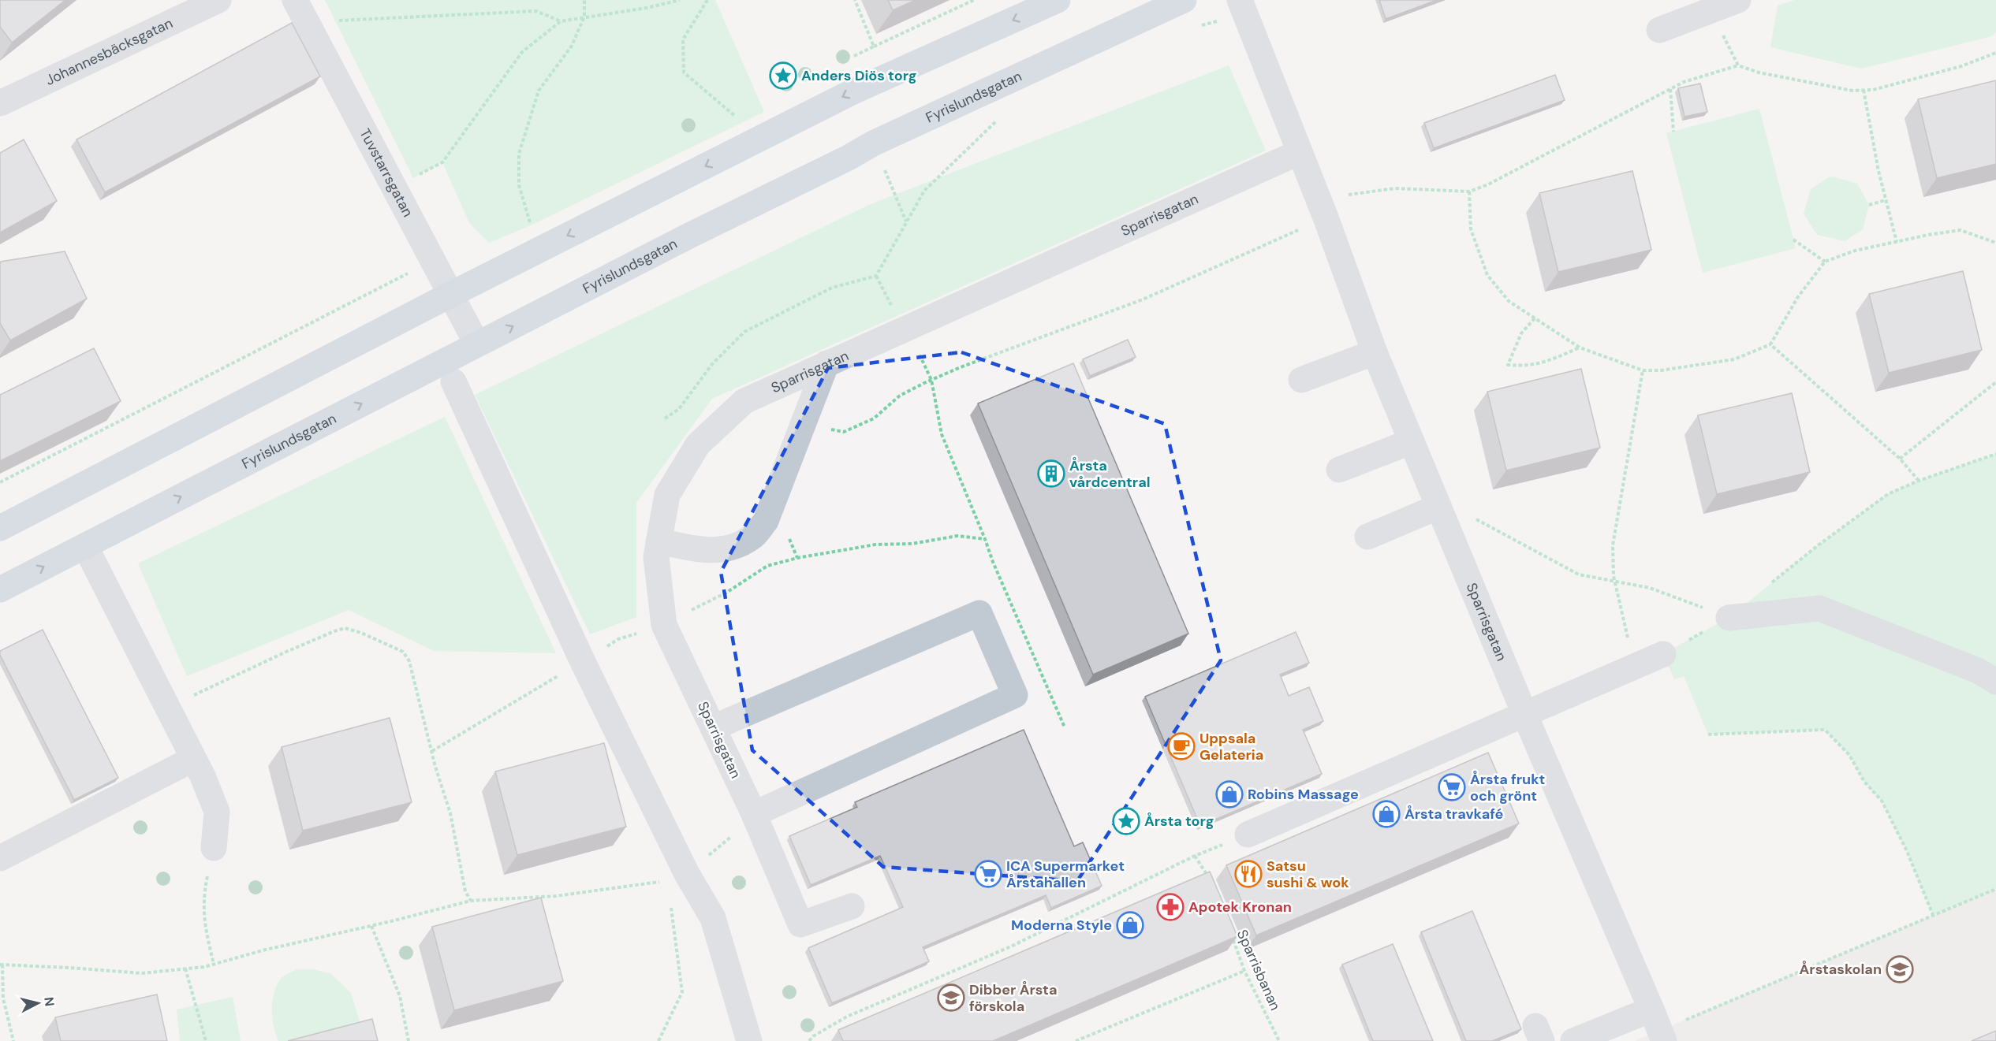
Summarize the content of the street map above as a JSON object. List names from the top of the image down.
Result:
{
  "streets": {
    "main road": ["Fyrislundsgatan"],
    "street": ["Johannesbäcksgatan", "Tuvstarrsgatan", "Sparrisgatan"],
    "path": ["Sparrisbanan"]
  },
  "crossings": [
    ["Fyrislundsgatan", "Tuvstarrsgatan"]
  ],
  "places": {
    "place": ["Anders Diös torg", "Årsta torg"],
    "building": ["Årsta vårdcentral"],
    "cafe": ["Uppsala Gelateria"],
    "supermarket": ["Årsta frukt och grönt", "ICA Supermarket Årstahallen"],
    "shop": ["Robins Massage", "Årsta travkafé", "Moderna Style"],
    "restaurant": ["Satsu sushi & wok"],
    "pharmacy": ["Apotek Kronan"],
    "school or university": ["Årstaskolan", "Dibber Årsta förskola"]
  },
  "north": "right"
}
